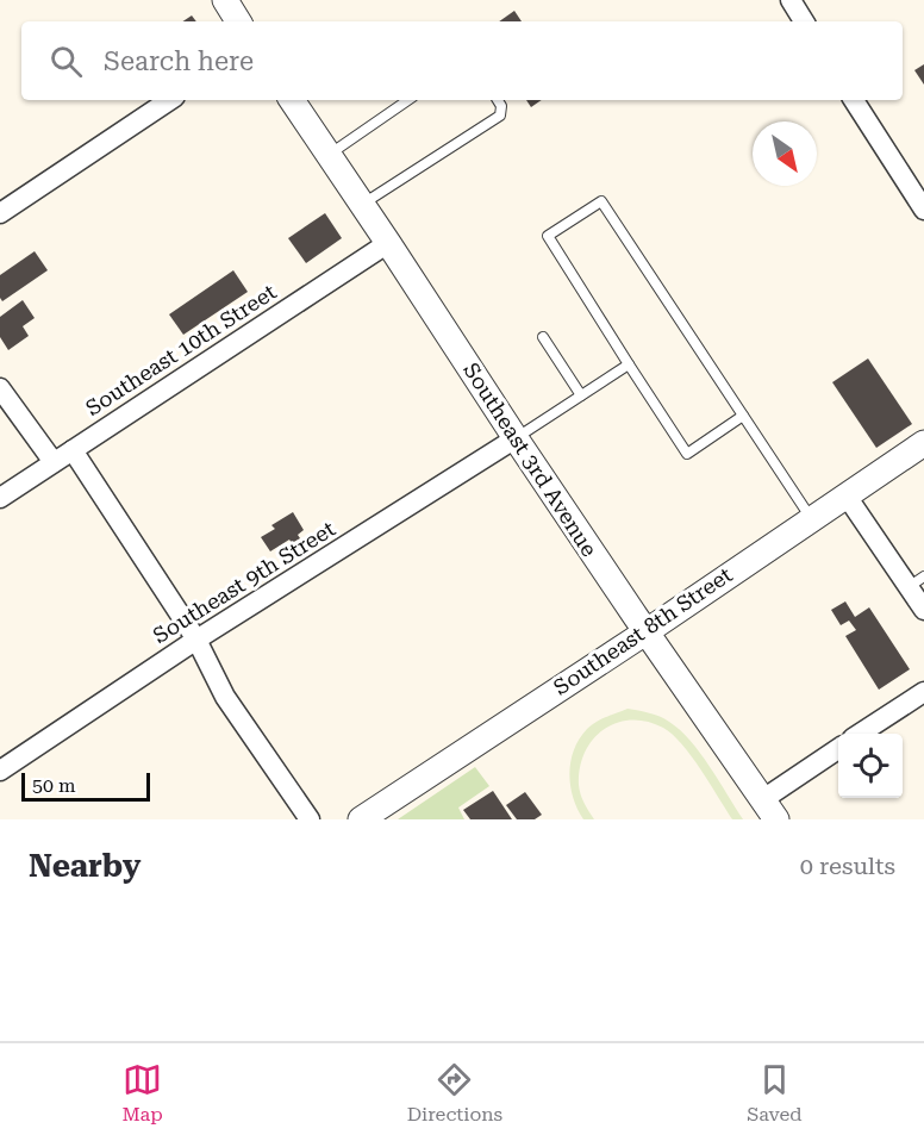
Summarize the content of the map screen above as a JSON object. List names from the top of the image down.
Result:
{
  "streets": {
    "street": [
      "Southeast 10th Street",
      "Southeast 3rd Avenue",
      "Southeast 9th Street",
      "Southeast 8th Street"
    ]
  },
  "crossings": [
    ["Southeast 10th Street", "Southeast 3rd Avenue"],
    ["Southeast 3rd Avenue", "Southeast 9th Street"],
    ["Southeast 3rd Avenue", "Southeast 8th Street"]
  ],
  "scale_bar": "50 m",
  "north": "bottom right",
  "page": {
    "search": "Search here",
    "scale": "50 m",
    "heading": ["Nearby", "0 results"],
    "nav": ["Map", "Directions", "Saved"]
  }
}
